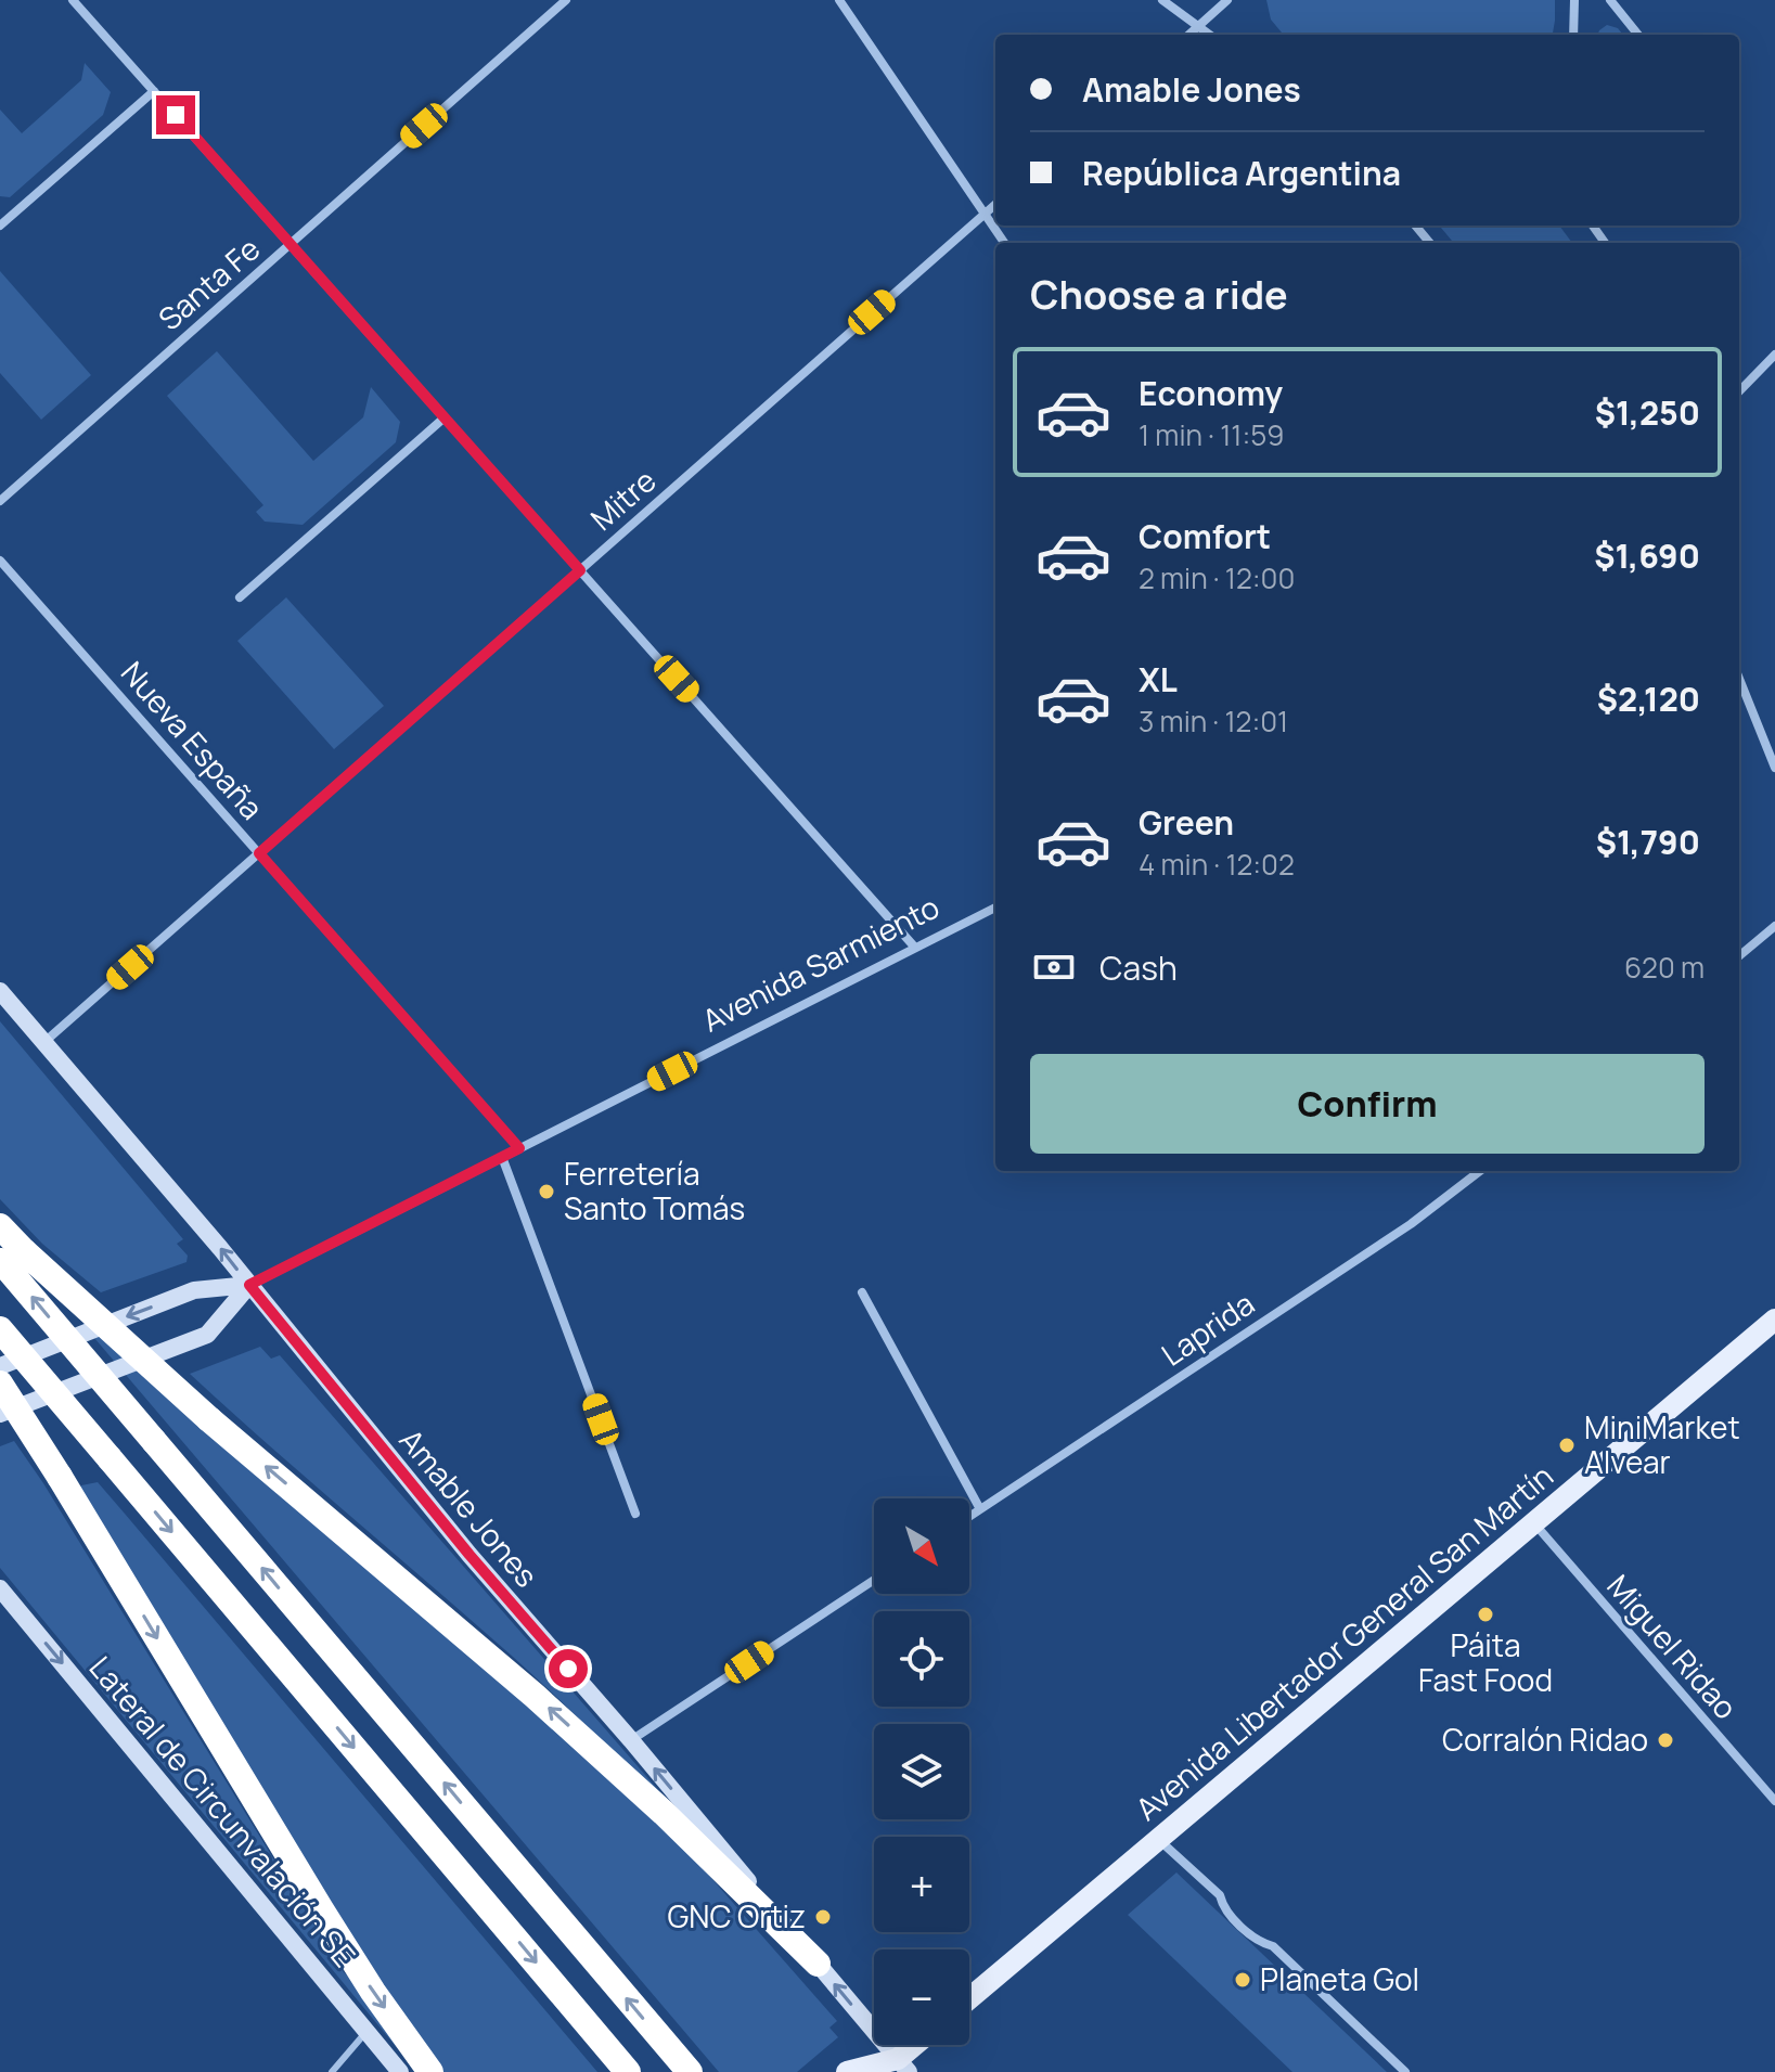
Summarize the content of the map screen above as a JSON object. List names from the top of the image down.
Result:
{
  "streets": {
    "main road": ["Avenida Libertador General San Martín"],
    "street": [
      "Santa Fe",
      "Mitre",
      "Nueva España",
      "Avenida Sarmiento",
      "Laprida",
      "Amable Jones",
      "Miguel Ridao",
      "Lateral de Circunvalación SE"
    ]
  },
  "crossings": [
    ["Mitre", "Nueva España"],
    ["Mitre", "Amable Jones"],
    ["Nueva España", "Avenida Sarmiento"],
    ["Avenida Sarmiento", "Amable Jones"],
    ["Avenida Libertador General San Martín", "Miguel Ridao"]
  ],
  "one_way": ["Amable Jones", "Lateral de Circunvalación SE"],
  "places": [
    "Ferretería Santo Tomás",
    "MiniMarket Alvear",
    "Páita Fast Food",
    "Corralón Ridao",
    "GNC Ortiz",
    "Planeta Gol"
  ],
  "north": "bottom right",
  "page": {
    "banner": ["Amable Jones", "República Argentina"],
    "heading": "Choose a ride",
    "list": [
      {
        "name": "Economy",
        "note": "1 min · 11:59",
        "value": "$1,250"
      },
      {
        "name": "Comfort",
        "note": "2 min · 12:00",
        "value": "$1,690"
      },
      {
        "name": "XL",
        "note": "3 min · 12:01",
        "value": "$2,120"
      },
      {
        "name": "Green",
        "note": "4 min · 12:02",
        "value": "$1,790"
      }
    ],
    "pay": ["Cash", "620 m"],
    "buttons": "Confirm",
    "map_buttons": ["+", "−"]
  }
}
